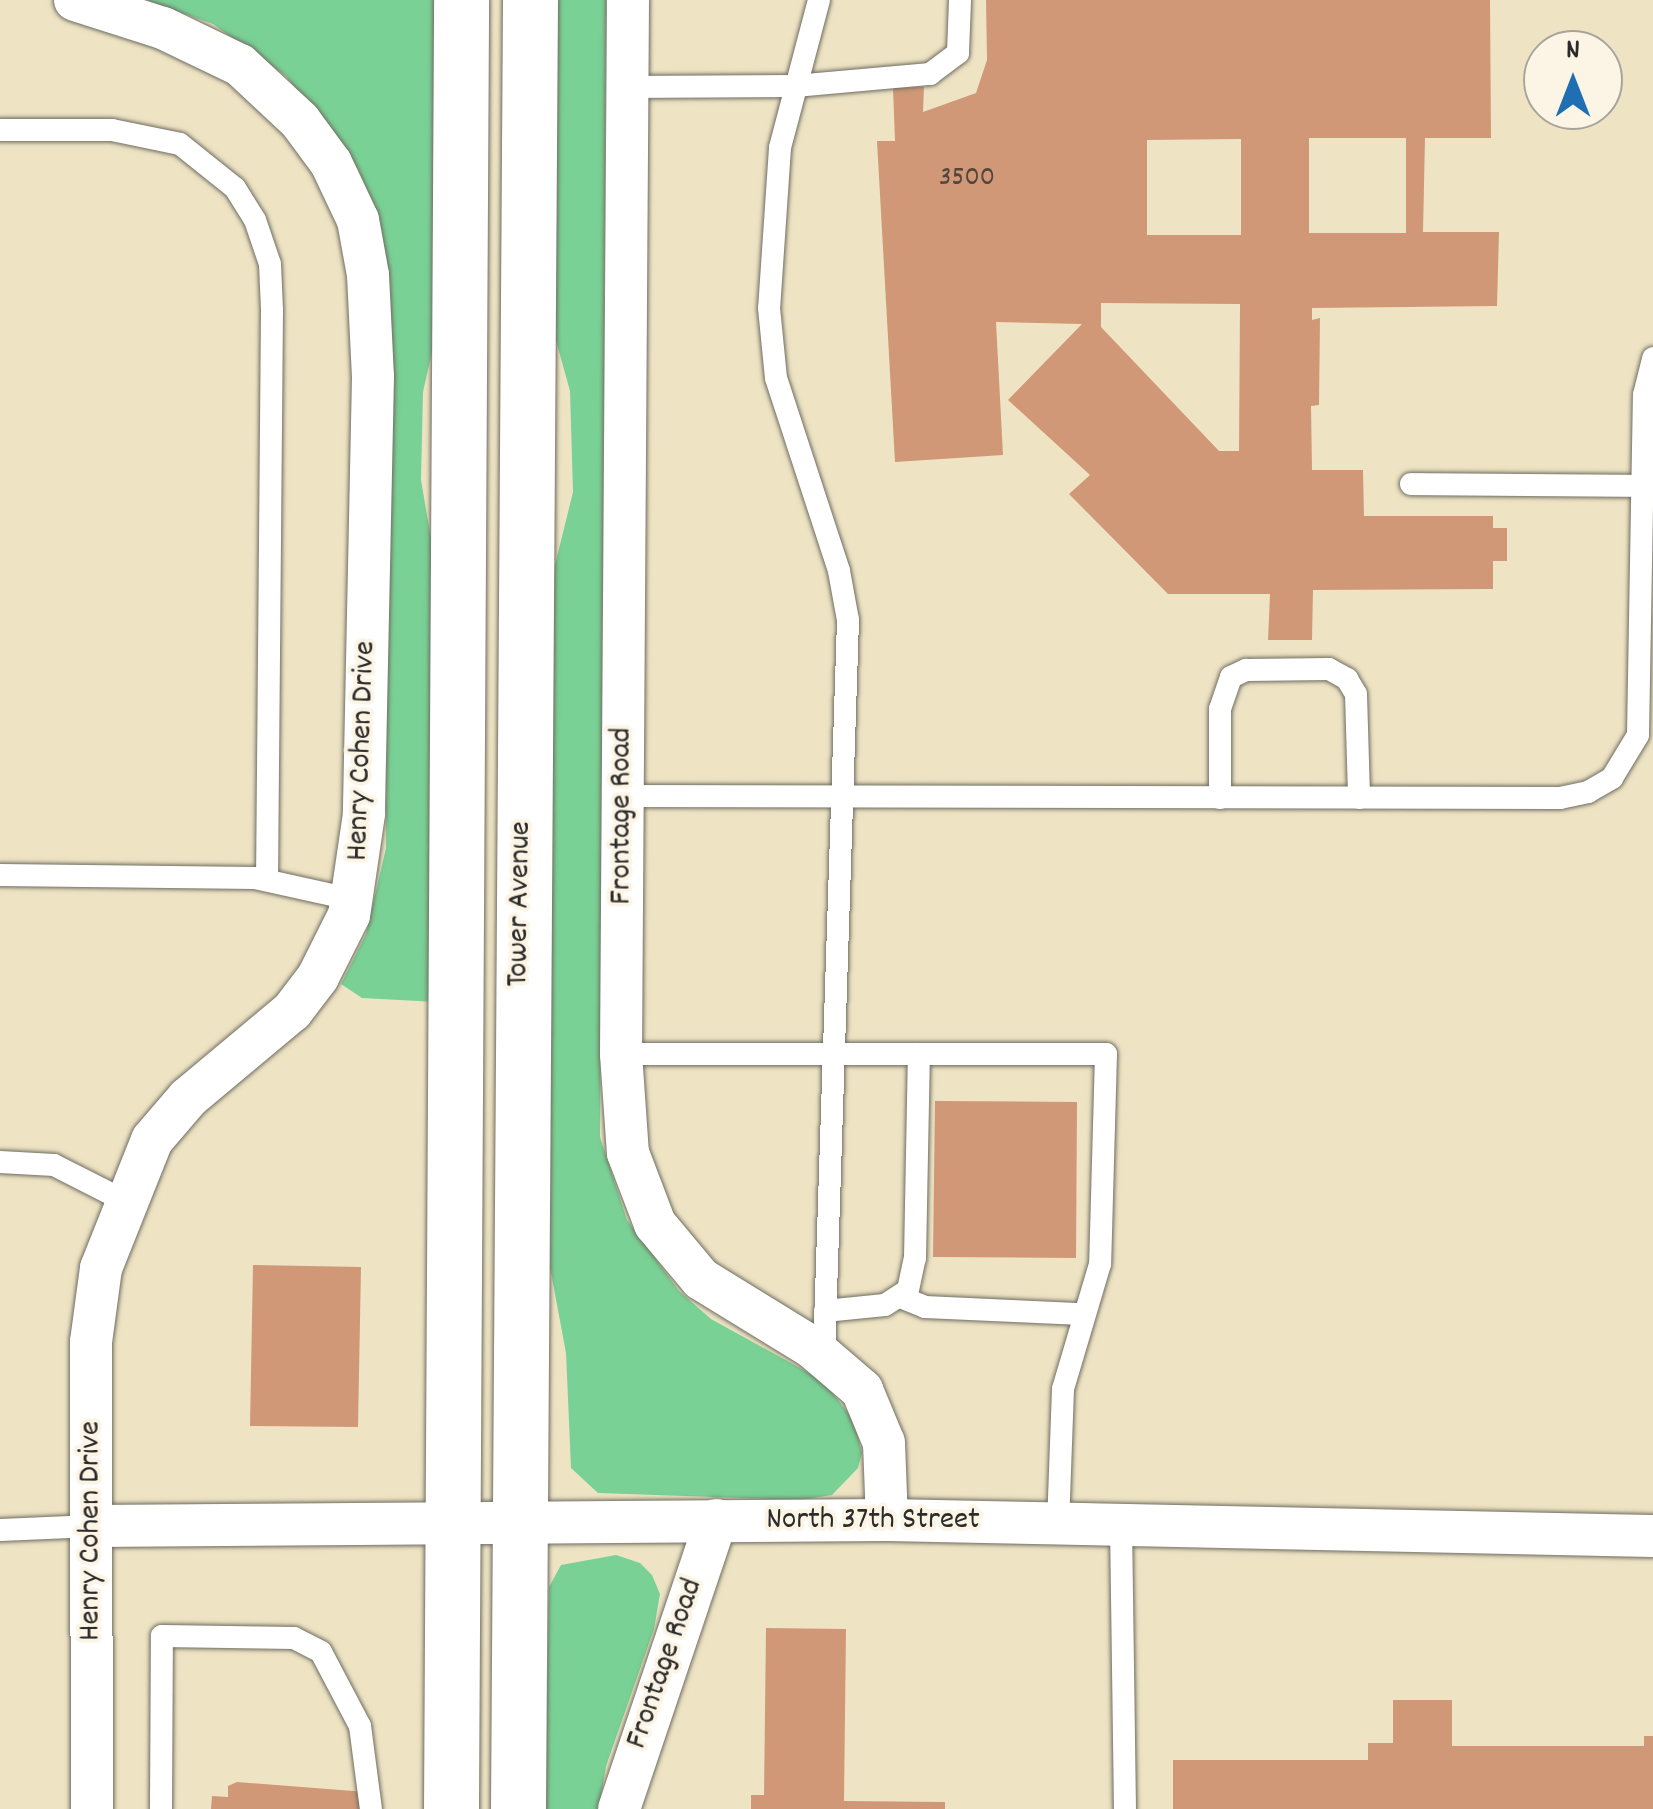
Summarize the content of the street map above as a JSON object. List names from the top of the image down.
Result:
{
  "streets": {
    "main road": ["Tower Avenue"],
    "street": ["Henry Cohen Drive", "Frontage Road", "North 37th Street"]
  },
  "crossings": [
    ["Henry Cohen Drive", "North 37th Street"],
    ["Frontage Road", "North 37th Street"],
    ["Tower Avenue", "North 37th Street"]
  ],
  "house_numbers": ["3500"],
  "north": "top"
}
